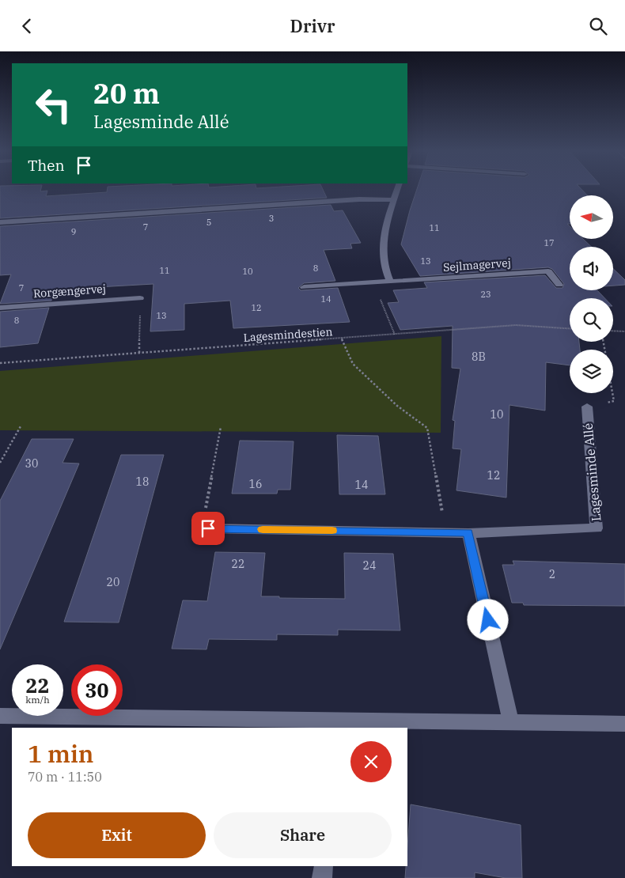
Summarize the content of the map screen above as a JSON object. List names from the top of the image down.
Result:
{
  "streets": {
    "street": ["Sejlmagervej", "Rorgængervej", "Lagesminde Allé"],
    "path": ["Lagesmindestien"]
  },
  "house_numbers": [
    "3",
    "5",
    "7",
    "11",
    "9",
    "17",
    "13",
    "8",
    "11",
    "10",
    "7",
    "23",
    "14",
    "12",
    "13",
    "8",
    "8B",
    "10",
    "30",
    "12",
    "18",
    "16",
    "14",
    "22",
    "24",
    "2",
    "20"
  ],
  "north": "left",
  "page": {
    "header": "Drivr",
    "turn": ["20 m", "Lagesminde Allé"],
    "then": "Then",
    "speed": "22 km/h",
    "limit": "30",
    "heading": ["1 min", "70 m · 11:50"],
    "buttons": ["Exit", "Share"]
  }
}
